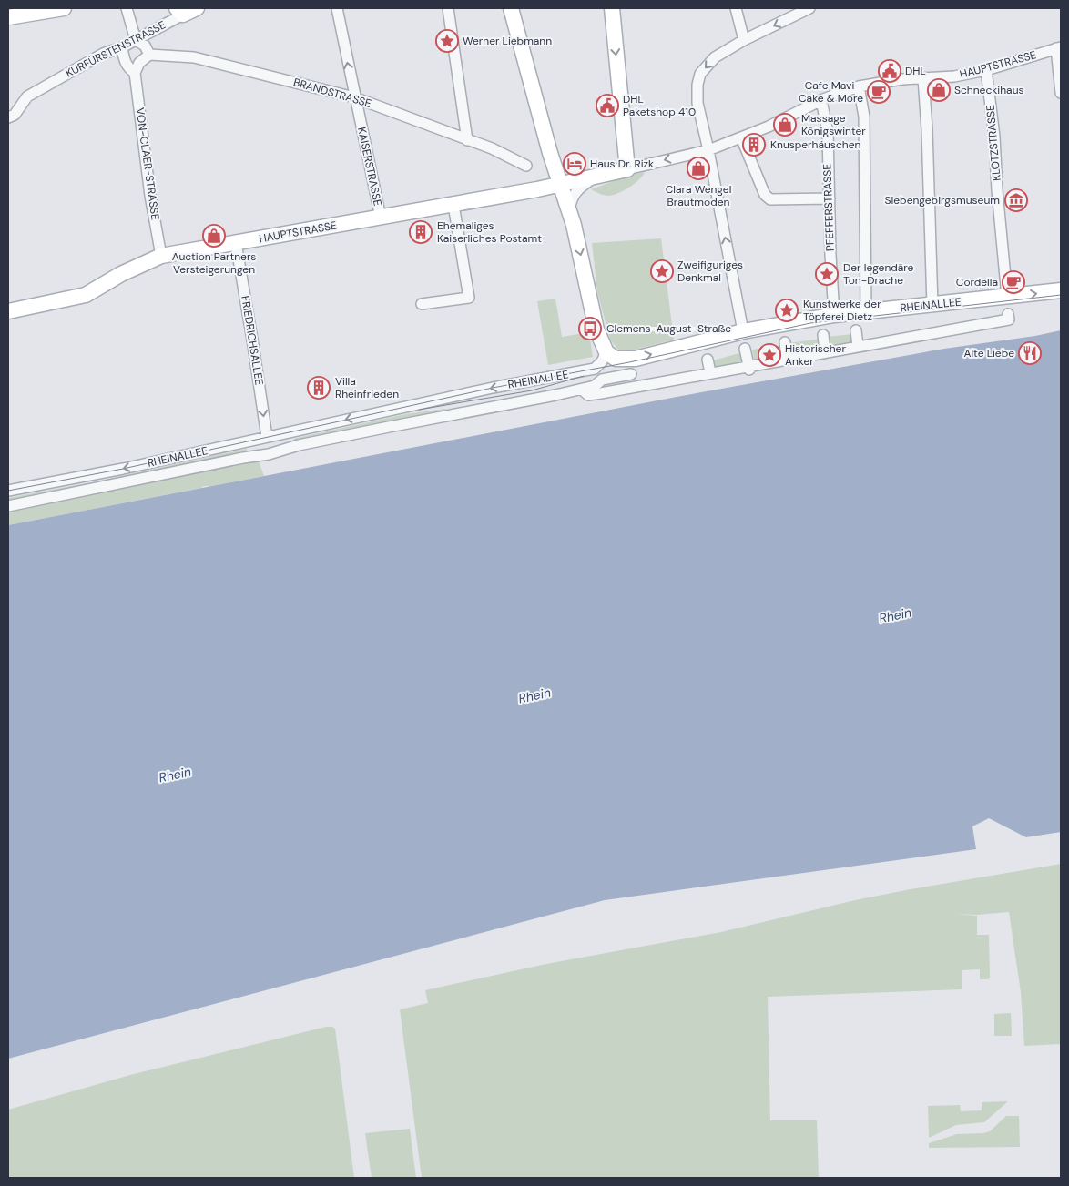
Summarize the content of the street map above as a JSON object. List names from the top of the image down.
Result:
{
  "streets": {
    "street": [
      "KURFÜRSTENSTRASSE",
      "HAUPTSTRASSE",
      "BRANDSTRASSE",
      "KLOTZSTRASSE",
      "VON-CLAER-STRASSE",
      "KAISERSTRASSE",
      "PFEFFERSTRASSE",
      "RHEINALLEE",
      "FRIEDRICHSALLEE"
    ]
  },
  "crossings": [
    ["KURFÜRSTENSTRASSE", "VON-CLAER-STRASSE"],
    ["HAUPTSTRASSE", "KLOTZSTRASSE"],
    ["HAUPTSTRASSE", "VON-CLAER-STRASSE"],
    ["HAUPTSTRASSE", "KAISERSTRASSE"],
    ["HAUPTSTRASSE", "PFEFFERSTRASSE"],
    ["HAUPTSTRASSE", "FRIEDRICHSALLEE"],
    ["BRANDSTRASSE", "KAISERSTRASSE"],
    ["KLOTZSTRASSE", "RHEINALLEE"],
    ["PFEFFERSTRASSE", "RHEINALLEE"],
    ["RHEINALLEE", "FRIEDRICHSALLEE"]
  ],
  "one_way": ["KAISERSTRASSE", "FRIEDRICHSALLEE"],
  "water": ["Rhein"],
  "places": {
    "place": [
      "Werner Liebmann",
      "Zweifiguriges Denkmal",
      "Der legendäre Ton-Drache",
      "Kunstwerke der Töpferei Dietz",
      "Historischer Anker"
    ],
    "public building": ["DHL", "DHL Paketshop 410"],
    "shop": [
      "Schneckihaus",
      "Massage Königswinter",
      "Clara Wengel Brautmoden",
      "Auction Partners Versteigerungen"
    ],
    "cafe": ["Cafe Mavi - Cake & More", "Cordella"],
    "building": ["Knusperhäuschen", "Ehemaliges Kaiserliches Postamt", "Villa Rheinfrieden"],
    "hotel": ["Haus Dr. Rizk"],
    "museum": ["Siebengebirgsmuseum"],
    "bus stop": ["Clemens-August-Straße"],
    "restaurant": ["Alte Liebe"]
  }
}
